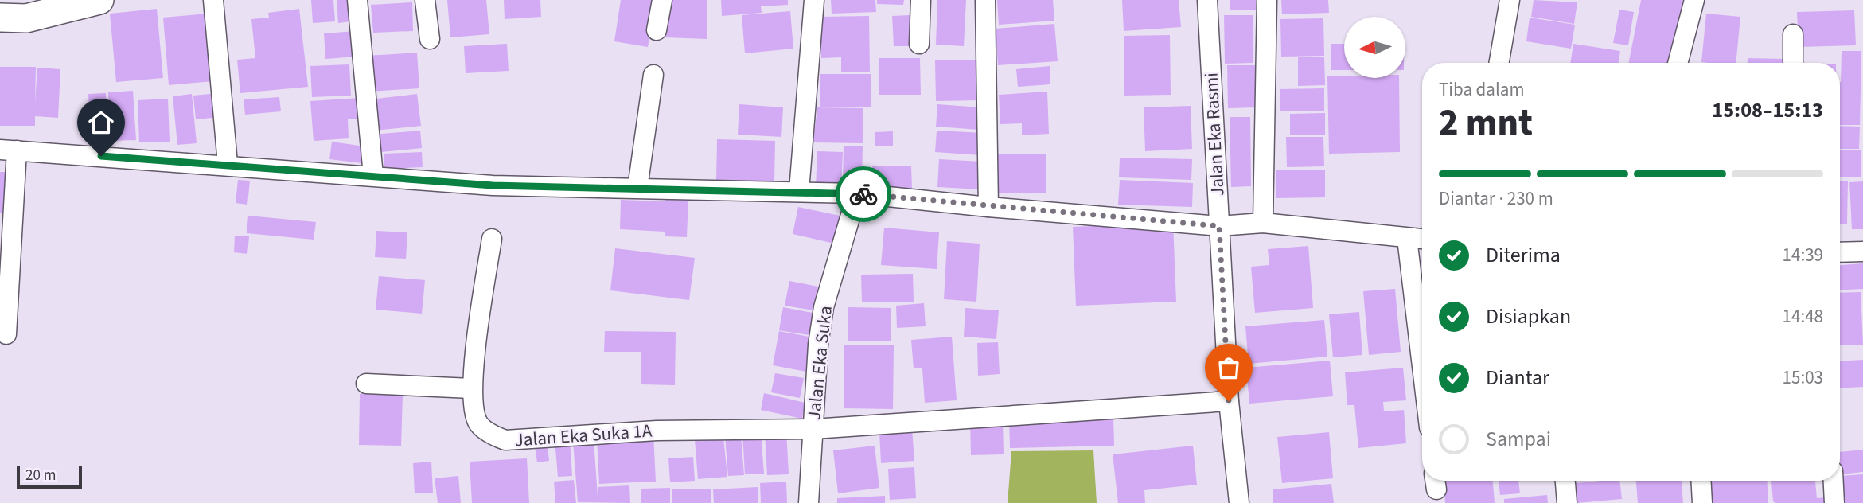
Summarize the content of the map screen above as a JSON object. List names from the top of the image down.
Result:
{
  "streets": {
    "street": ["Jalan Eka Rasmi", "Jalan Eka Suka", "Jalan Eka Suka 1A"]
  },
  "crossings": [
    ["Jalan Eka Rasmi", "Jalan Eka Suka 1A"],
    ["Jalan Eka Suka", "Jalan Eka Suka 1A"]
  ],
  "scale_bar": "20 m",
  "north": "left",
  "page": {
    "heading": ["2 mnt", "Tiba dalam", "15:08–15:13"],
    "bar": "Diantar · 230 m",
    "list": [
      ["Diterima", "14:39"],
      ["Disiapkan", "14:48"],
      ["Diantar", "15:03"],
      "Sampai"
    ],
    "scale": "20 m"
  }
}
